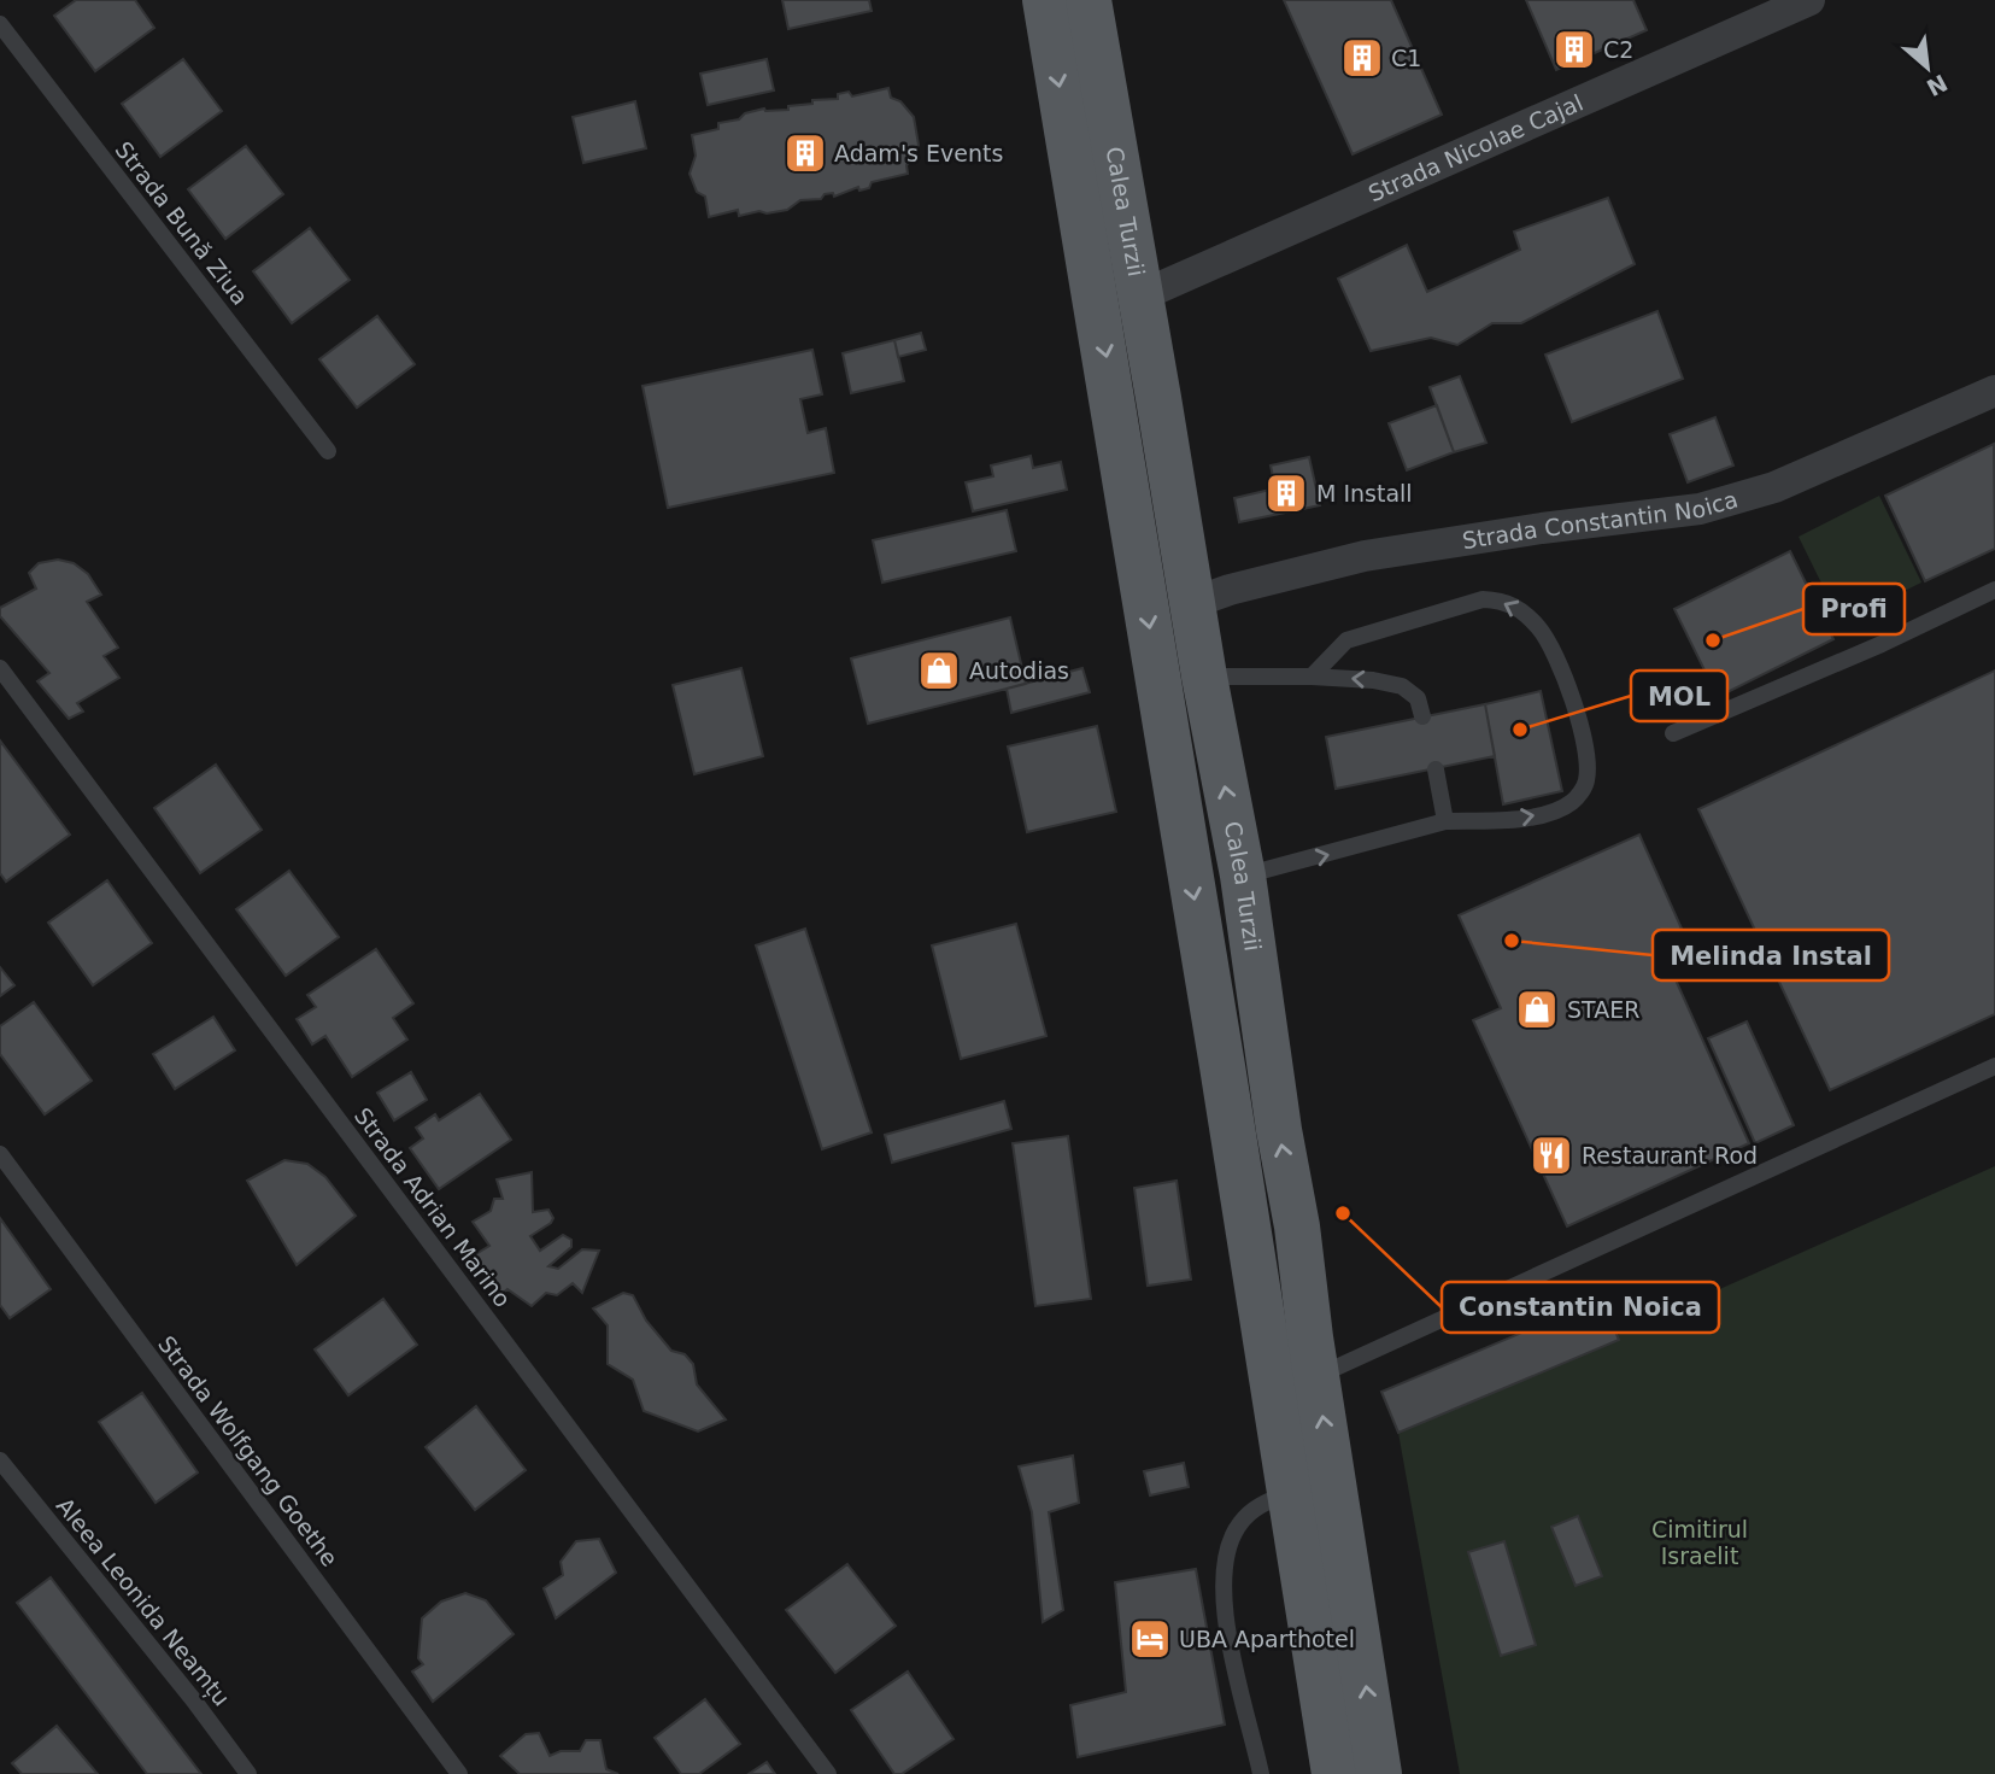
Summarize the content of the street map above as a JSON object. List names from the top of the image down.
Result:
{
  "streets": {
    "main road": ["Calea Turzii"],
    "street": ["Strada Nicolae Cajal", "Strada Constantin Noica"],
    "lane": [
      "Strada Bună Ziua",
      "Strada Adrian Marino",
      "Strada Wolfgang Goethe",
      "Aleea Leonida Neamțu"
    ]
  },
  "crossings": [
    ["Strada Nicolae Cajal", "Calea Turzii"],
    ["Calea Turzii", "Strada Constantin Noica"]
  ],
  "parks": ["Cimitirul Israelit"],
  "places": {
    "building": [
      "C2",
      "C1",
      "Adam's Events",
      "M Install"
    ],
    "other": [
      "Profi",
      "MOL",
      "Melinda Instal",
      "Constantin Noica"
    ],
    "shop": ["Autodias", "STAER"],
    "restaurant": ["Restaurant Rod"],
    "hotel": ["UBA Aparthotel"]
  },
  "north": "bottom right"
}
